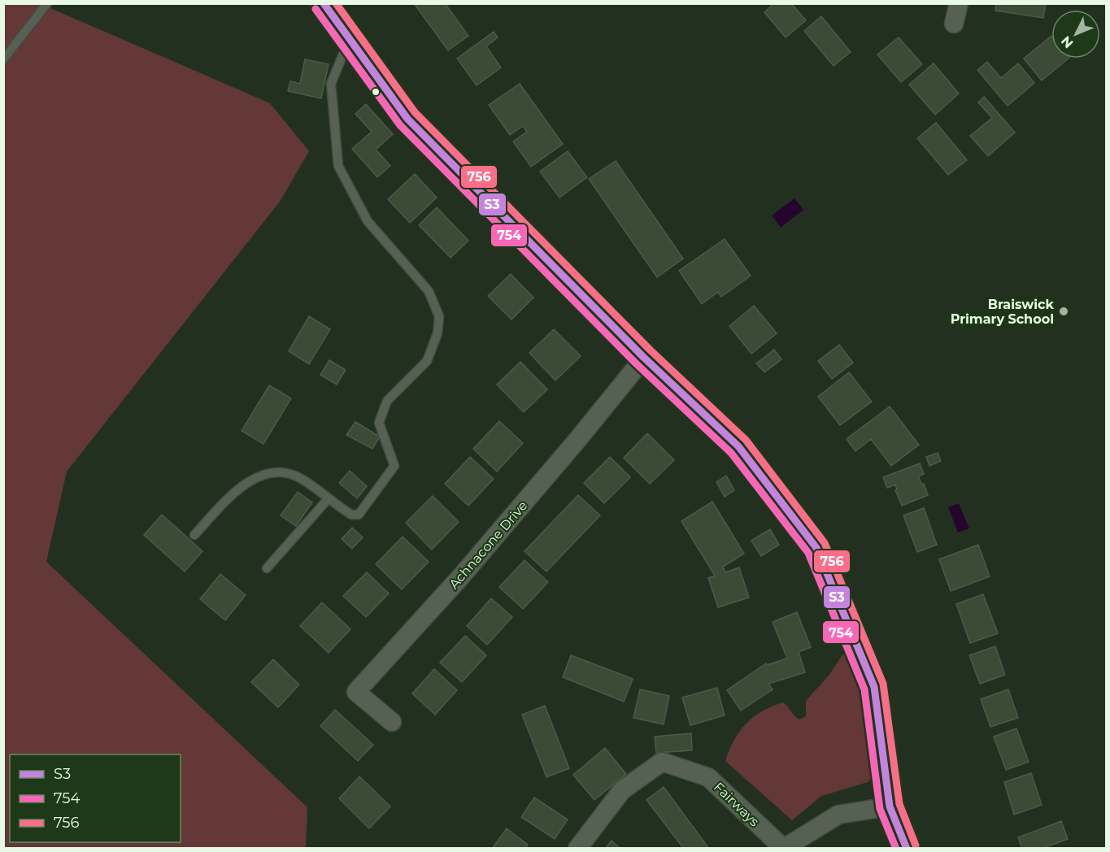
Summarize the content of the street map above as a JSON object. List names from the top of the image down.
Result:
{
  "streets": {
    "street": ["Achnacone Drive", "Fairways"]
  },
  "places": ["Braiswick Primary School"],
  "lines": ["transit line S3", "transit line 756", "transit line 754"],
  "legend": ["S3", "754", "756"],
  "north": "bottom left"
}
